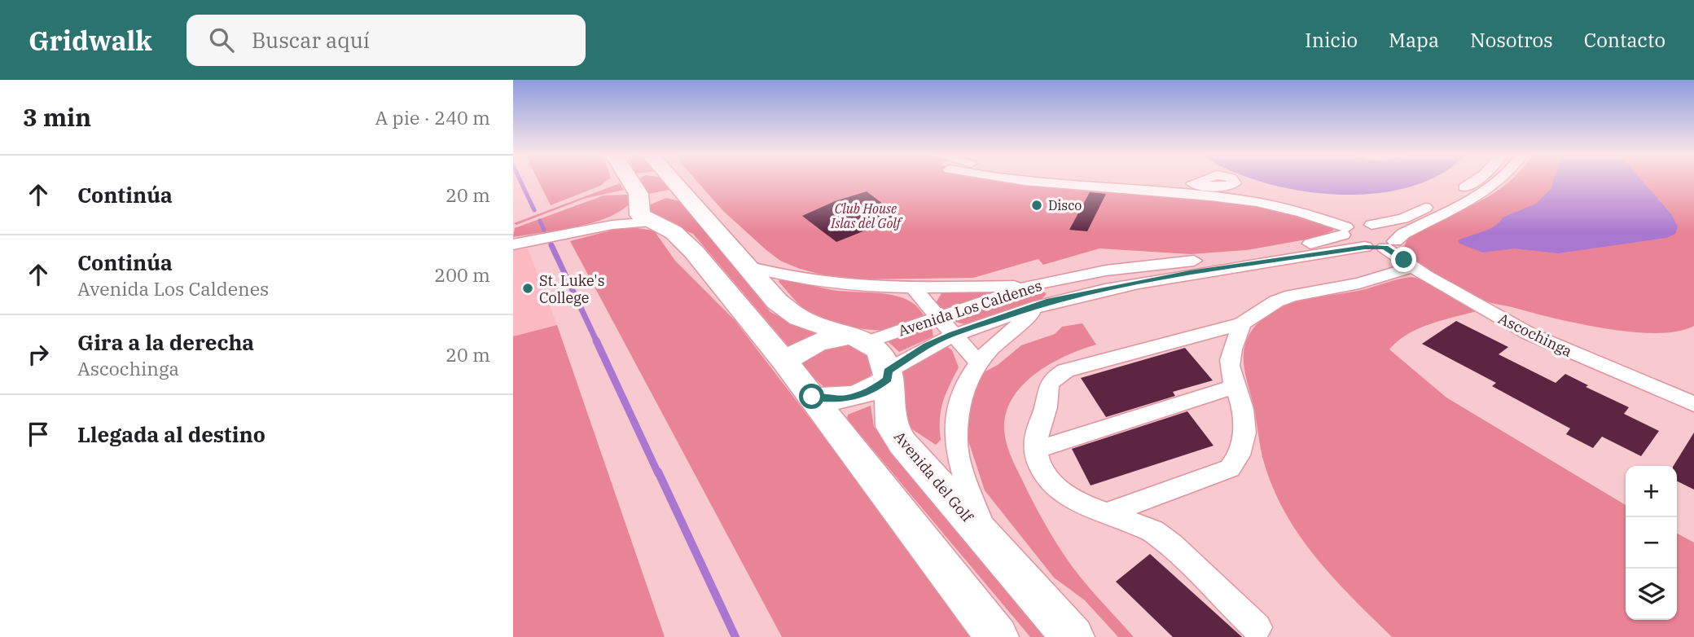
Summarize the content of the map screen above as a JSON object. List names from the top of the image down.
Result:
{
  "streets": {
    "street": ["Avenida Los Caldenes", "Ascochinga", "Avenida del Golf"]
  },
  "crossings": [
    ["Avenida Los Caldenes", "Ascochinga"],
    ["Avenida Los Caldenes", "Avenida del Golf"]
  ],
  "parks": ["Club House Islas del Golf"],
  "places": ["Disco", "St. Luke's College"],
  "page": {
    "header": "Gridwalk",
    "search": "Buscar aquí",
    "nav": [
      "Inicio",
      "Mapa",
      "Nosotros",
      "Contacto"
    ],
    "heading": ["3 min", "A pie · 240 m"],
    "list": [
      ["Continúa", "20 m"],
      ["Continúa", "Avenida Los Caldenes", "200 m"],
      ["Gira a la derecha", "Ascochinga", "20 m"],
      "Llegada al destino"
    ],
    "map_buttons": ["+", "−"]
  }
}
